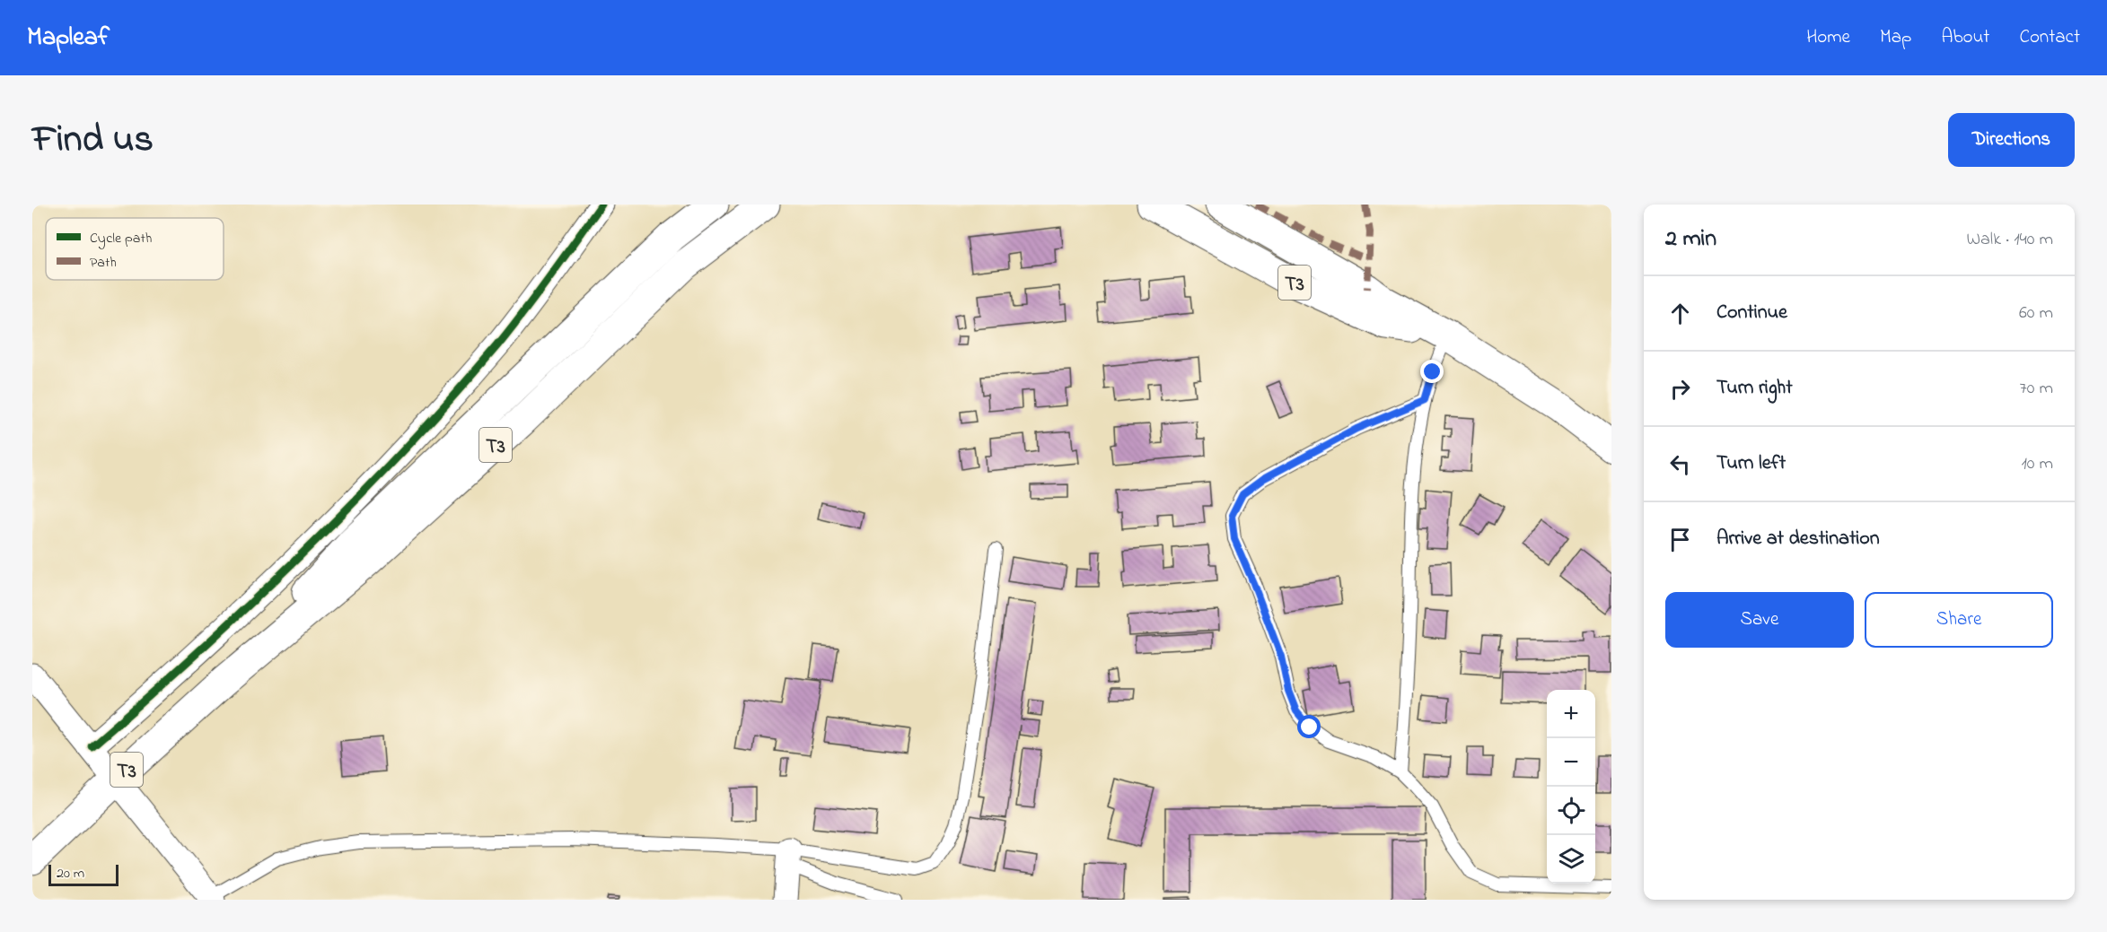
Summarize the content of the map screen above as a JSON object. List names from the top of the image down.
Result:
{
  "streets": {
    "highway": ["T3"]
  },
  "legend": ["Cycle path", "Path"],
  "scale_bar": "20 m",
  "page": {
    "header": "Mapleaf",
    "nav": [
      "Home",
      "Map",
      "About",
      "Contact"
    ],
    "title": "Find us",
    "buttons": [
      "Directions",
      ["Save", "Share"]
    ],
    "heading": ["2 min", "Walk · 140 m"],
    "list": [
      ["Continue", "60 m"],
      ["Turn right", "70 m"],
      ["Turn left", "10 m"],
      "Arrive at destination"
    ],
    "map_buttons": ["+", "−"],
    "scale": "20 m"
  }
}
